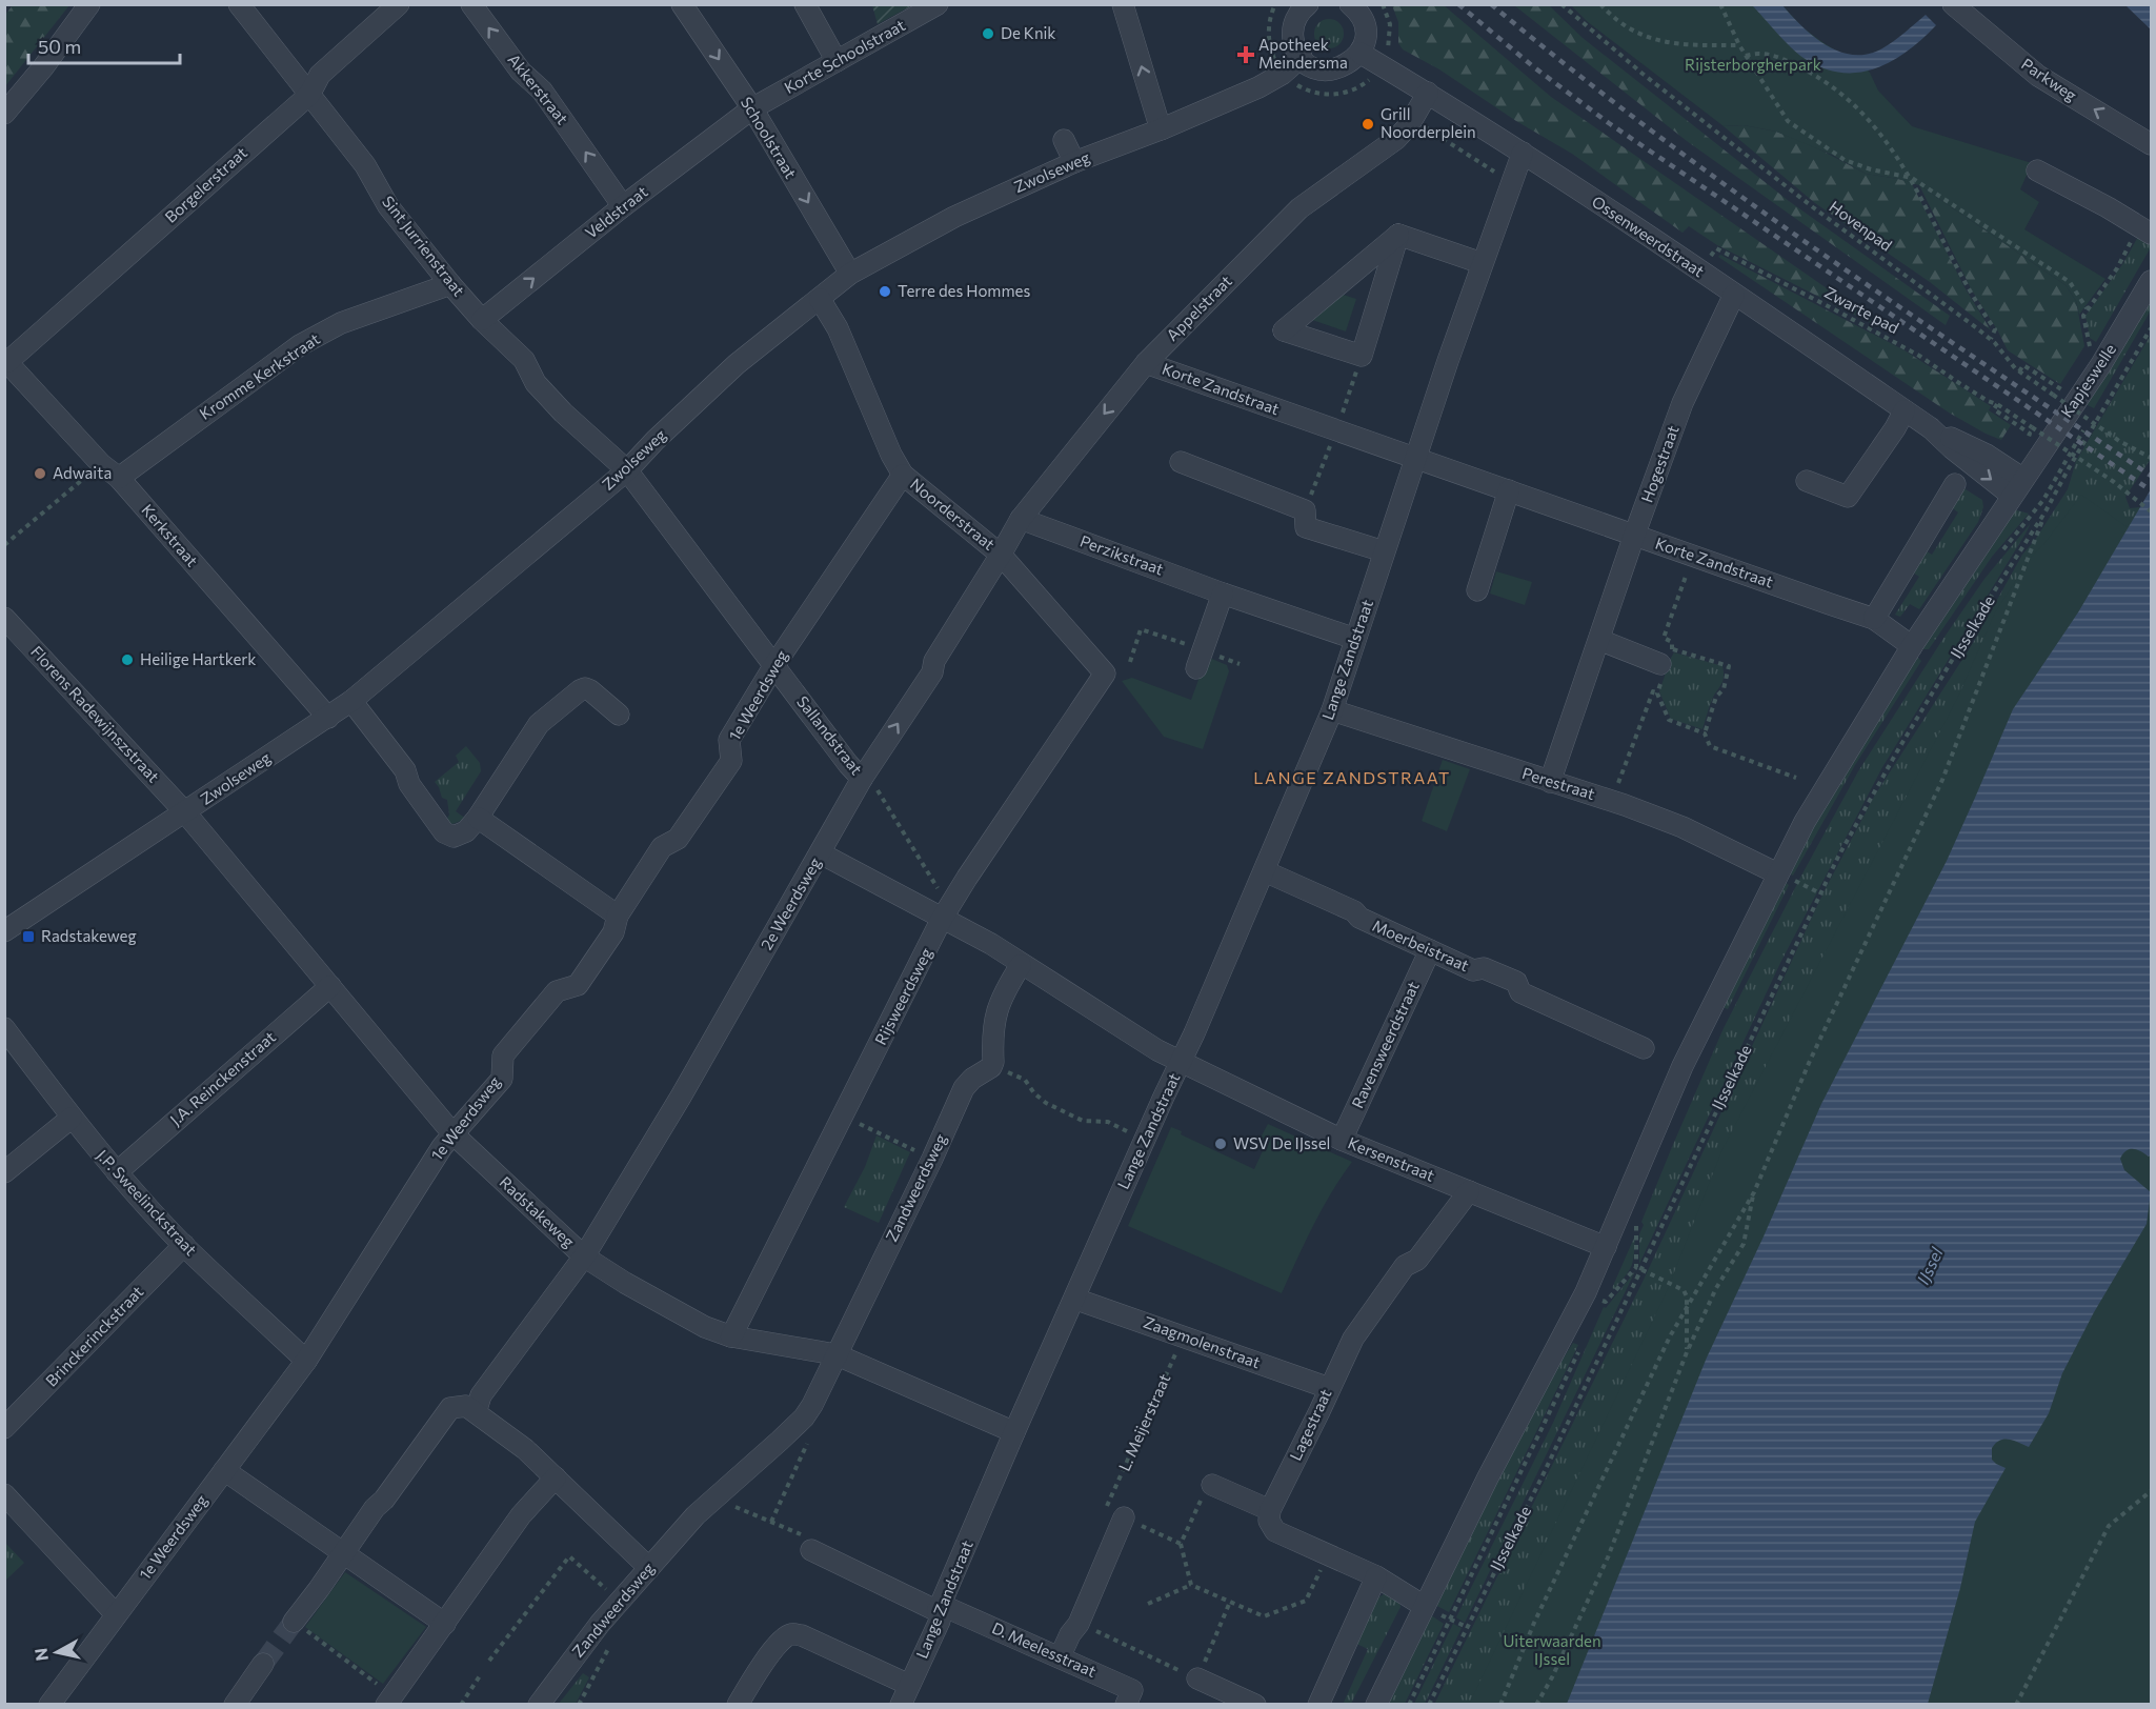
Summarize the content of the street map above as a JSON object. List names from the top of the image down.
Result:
{
  "streets": {
    "street": [
      "Korte Schoolstraat",
      "Parkweg",
      "Akkerstraat",
      "Schoolstraat",
      "Zwolseweg",
      "Borgelerstraat",
      "Veldstraat",
      "Ossenweerdstraat",
      "Sint Jurrienstraat",
      "Appelstraat",
      "Kromme Kerkstraat",
      "Kapjeswelle",
      "Korte Zandstraat",
      "Hogestraat",
      "Noorderstraat",
      "Kerkstraat",
      "Perzikstraat",
      "Lange Zandstraat",
      "1e Weerdsweg",
      "Florens Radewijnszstraat",
      "Sallandstraat",
      "Perestraat",
      "2e Weerdsweg",
      "Moerbeistraat",
      "Rijsweerdsweg",
      "Ravensweerdstraat",
      "J.A. Reinckenstraat",
      "Kersenstraat",
      "Zandweerdsweg",
      "J.P. Sweelinckstraat",
      "Radstakeweg",
      "Brinckerinckstraat",
      "Zaagmolenstraat",
      "Lagestraat",
      "D. Meelesstraat"
    ],
    "path": [
      "Hovenpad",
      "Zwarte pad",
      "IJsselkade",
      "L. Meijerstraat"
    ]
  },
  "crossings": [
    ["Korte Schoolstraat", "Schoolstraat"],
    ["Korte Schoolstraat", "Veldstraat"],
    ["Akkerstraat", "Veldstraat"],
    ["Schoolstraat", "Zwolseweg"],
    ["Schoolstraat", "Veldstraat"],
    ["Zwolseweg", "Sint Jurrienstraat"],
    ["Zwolseweg", "Noorderstraat"],
    ["Zwolseweg", "Kerkstraat"],
    ["Zwolseweg", "Florens Radewijnszstraat"],
    ["Zwolseweg", "Sallandstraat"],
    ["Zwolseweg", "Radstakeweg"],
    ["Borgelerstraat", "Sint Jurrienstraat"],
    ["Borgelerstraat", "Kerkstraat"],
    ["Veldstraat", "Sint Jurrienstraat"],
    ["Ossenweerdstraat", "Appelstraat"],
    ["Ossenweerdstraat", "Kapjeswelle"],
    ["Ossenweerdstraat", "Hogestraat"],
    ["Ossenweerdstraat", "Lange Zandstraat"],
    ["Sint Jurrienstraat", "Kromme Kerkstraat"],
    ["Sint Jurrienstraat", "Sallandstraat"],
    ["Appelstraat", "Korte Zandstraat"],
    ["Appelstraat", "Noorderstraat"],
    ["Appelstraat", "Perzikstraat"],
    ["Appelstraat", "2e Weerdsweg"],
    ["Kromme Kerkstraat", "Kerkstraat"],
    ["Kapjeswelle", "IJsselkade"],
    ["Korte Zandstraat", "Hogestraat"],
    ["Korte Zandstraat", "Lange Zandstraat"],
    ["Hogestraat", "Perestraat"],
    ["Noorderstraat", "1e Weerdsweg"],
    ["Noorderstraat", "2e Weerdsweg"],
    ["Noorderstraat", "Rijsweerdsweg"],
    ["Perzikstraat", "Lange Zandstraat"],
    ["Lange Zandstraat", "Perestraat"],
    ["Lange Zandstraat", "Moerbeistraat"],
    ["Lange Zandstraat", "Kersenstraat"],
    ["Lange Zandstraat", "Radstakeweg"],
    ["Lange Zandstraat", "Zaagmolenstraat"],
    ["Lange Zandstraat", "D. Meelesstraat"],
    ["1e Weerdsweg", "Sallandstraat"],
    ["1e Weerdsweg", "J.P. Sweelinckstraat"],
    ["1e Weerdsweg", "Radstakeweg"],
    ["Florens Radewijnszstraat", "Radstakeweg"],
    ["Sallandstraat", "2e Weerdsweg"],
    ["Sallandstraat", "Rijsweerdsweg"],
    ["2e Weerdsweg", "Radstakeweg"],
    ["Moerbeistraat", "Ravensweerdstraat"],
    ["Rijsweerdsweg", "Radstakeweg"],
    ["Ravensweerdstraat", "Kersenstraat"],
    ["J.A. Reinckenstraat", "J.P. Sweelinckstraat"],
    ["J.A. Reinckenstraat", "Radstakeweg"],
    ["Kersenstraat", "Lagestraat"],
    ["Zandweerdsweg", "Radstakeweg"],
    ["J.P. Sweelinckstraat", "Brinckerinckstraat"],
    ["Zaagmolenstraat", "L. Meijerstraat"],
    ["Zaagmolenstraat", "Lagestraat"]
  ],
  "one_way": ["Akkerstraat", "Schoolstraat", "Veldstraat"],
  "districts": ["LANGE ZANDSTRAAT"],
  "water": ["IJssel"],
  "parks": ["Rijsterborgherpark", "Uiterwaarden IJssel"],
  "places": {
    "other": [
      "De Knik",
      "Grill Noorderplein",
      "Terre des Hommes",
      "Adwaita",
      "Heilige Hartkerk",
      "WSV De IJssel"
    ],
    "health": ["Apotheek Meindersma"],
    "transit": ["Radstakeweg"]
  },
  "scale_bar": "50 m",
  "north": "left"
}
